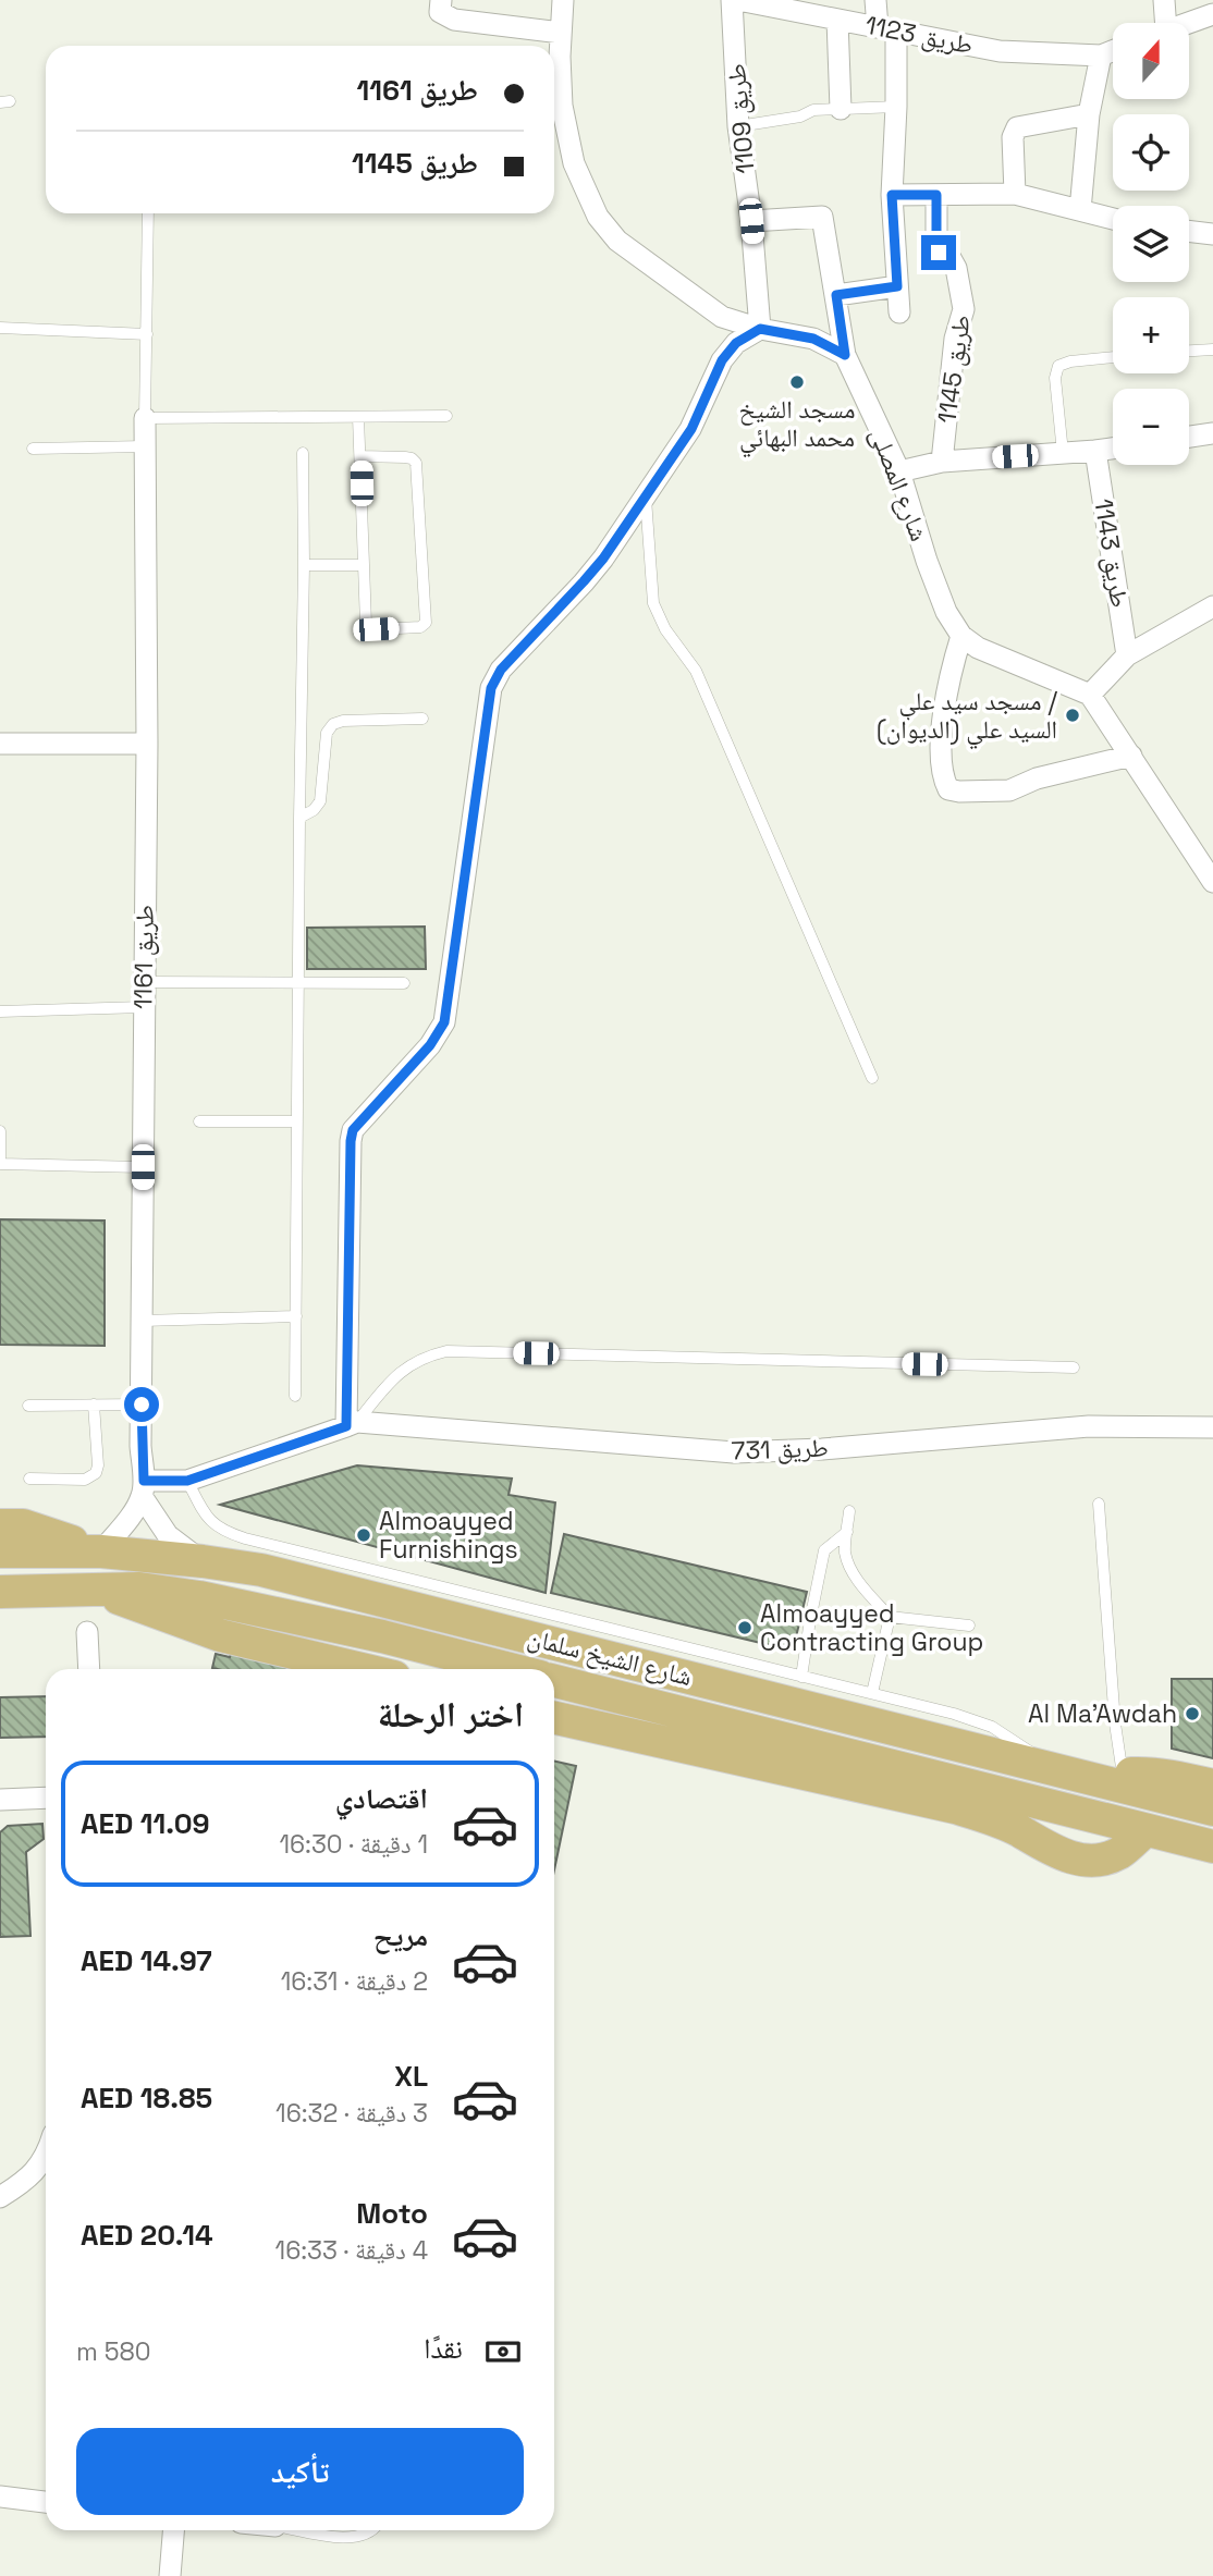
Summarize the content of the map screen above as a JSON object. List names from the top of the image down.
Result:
{
  "streets": {
    "main road": ["شارع الشيخ سلمان"],
    "street": [
      "طريق 1123",
      "طريق 1109",
      "طريق 1145",
      "شارع المصلى",
      "طريق 1143",
      "طريق 1161",
      "طريق 731"
    ]
  },
  "crossings": [
    ["طريق 1109", "شارع المصلى"]
  ],
  "places": [
    "مسجد الشيخ محمد البهائي",
    "مسجد سيد علي / السيد علي (الديوان)",
    "Almoayyed Furnishings",
    "Almoayyed Contracting Group",
    "Al Ma'Awdah"
  ],
  "north": "top",
  "page": {
    "map_buttons": ["+", "−"],
    "banner": ["طريق 1161", "طريق 1145"],
    "heading": "اختر الرحلة",
    "list": [
      {
        "name": "اقتصادي",
        "note": "1 دقيقة · 16:30",
        "value": "AED 11.09"
      },
      {
        "name": "مريح",
        "note": "2 دقيقة · 16:31",
        "value": "AED 14.97"
      },
      {
        "name": "XL",
        "note": "3 دقيقة · 16:32",
        "value": "AED 18.85"
      },
      {
        "name": "Moto",
        "note": "4 دقيقة · 16:33",
        "value": "AED 20.14"
      }
    ],
    "pay": ["نقدًا", "580 m"],
    "buttons": "تأكيد"
  }
}
